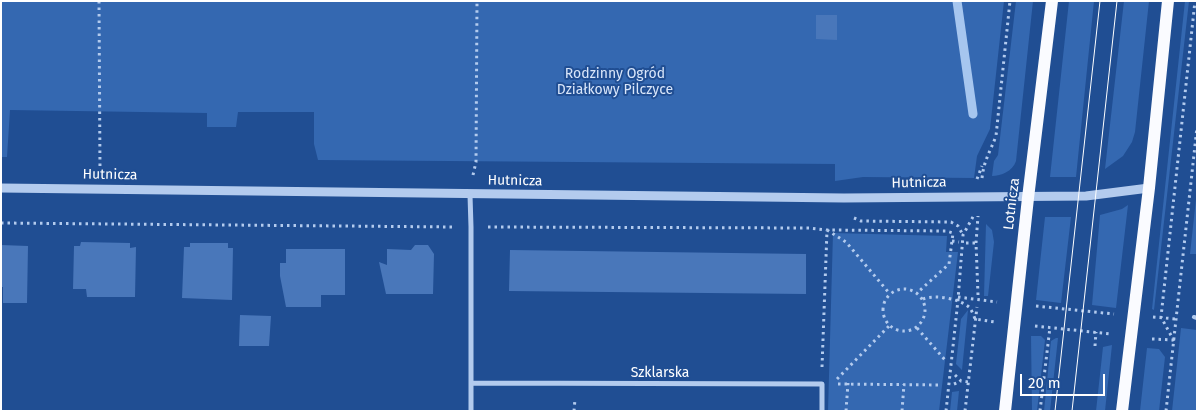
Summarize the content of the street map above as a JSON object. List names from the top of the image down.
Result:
{
  "streets": {
    "main road": ["Lotnicza"],
    "street": ["Hutnicza", "Szklarska"]
  },
  "crossings": [
    ["Hutnicza", "Lotnicza"]
  ],
  "parks": ["Rodzinny Ogród Działkowy Pilczyce"],
  "scale_bar": "20 m"
}
